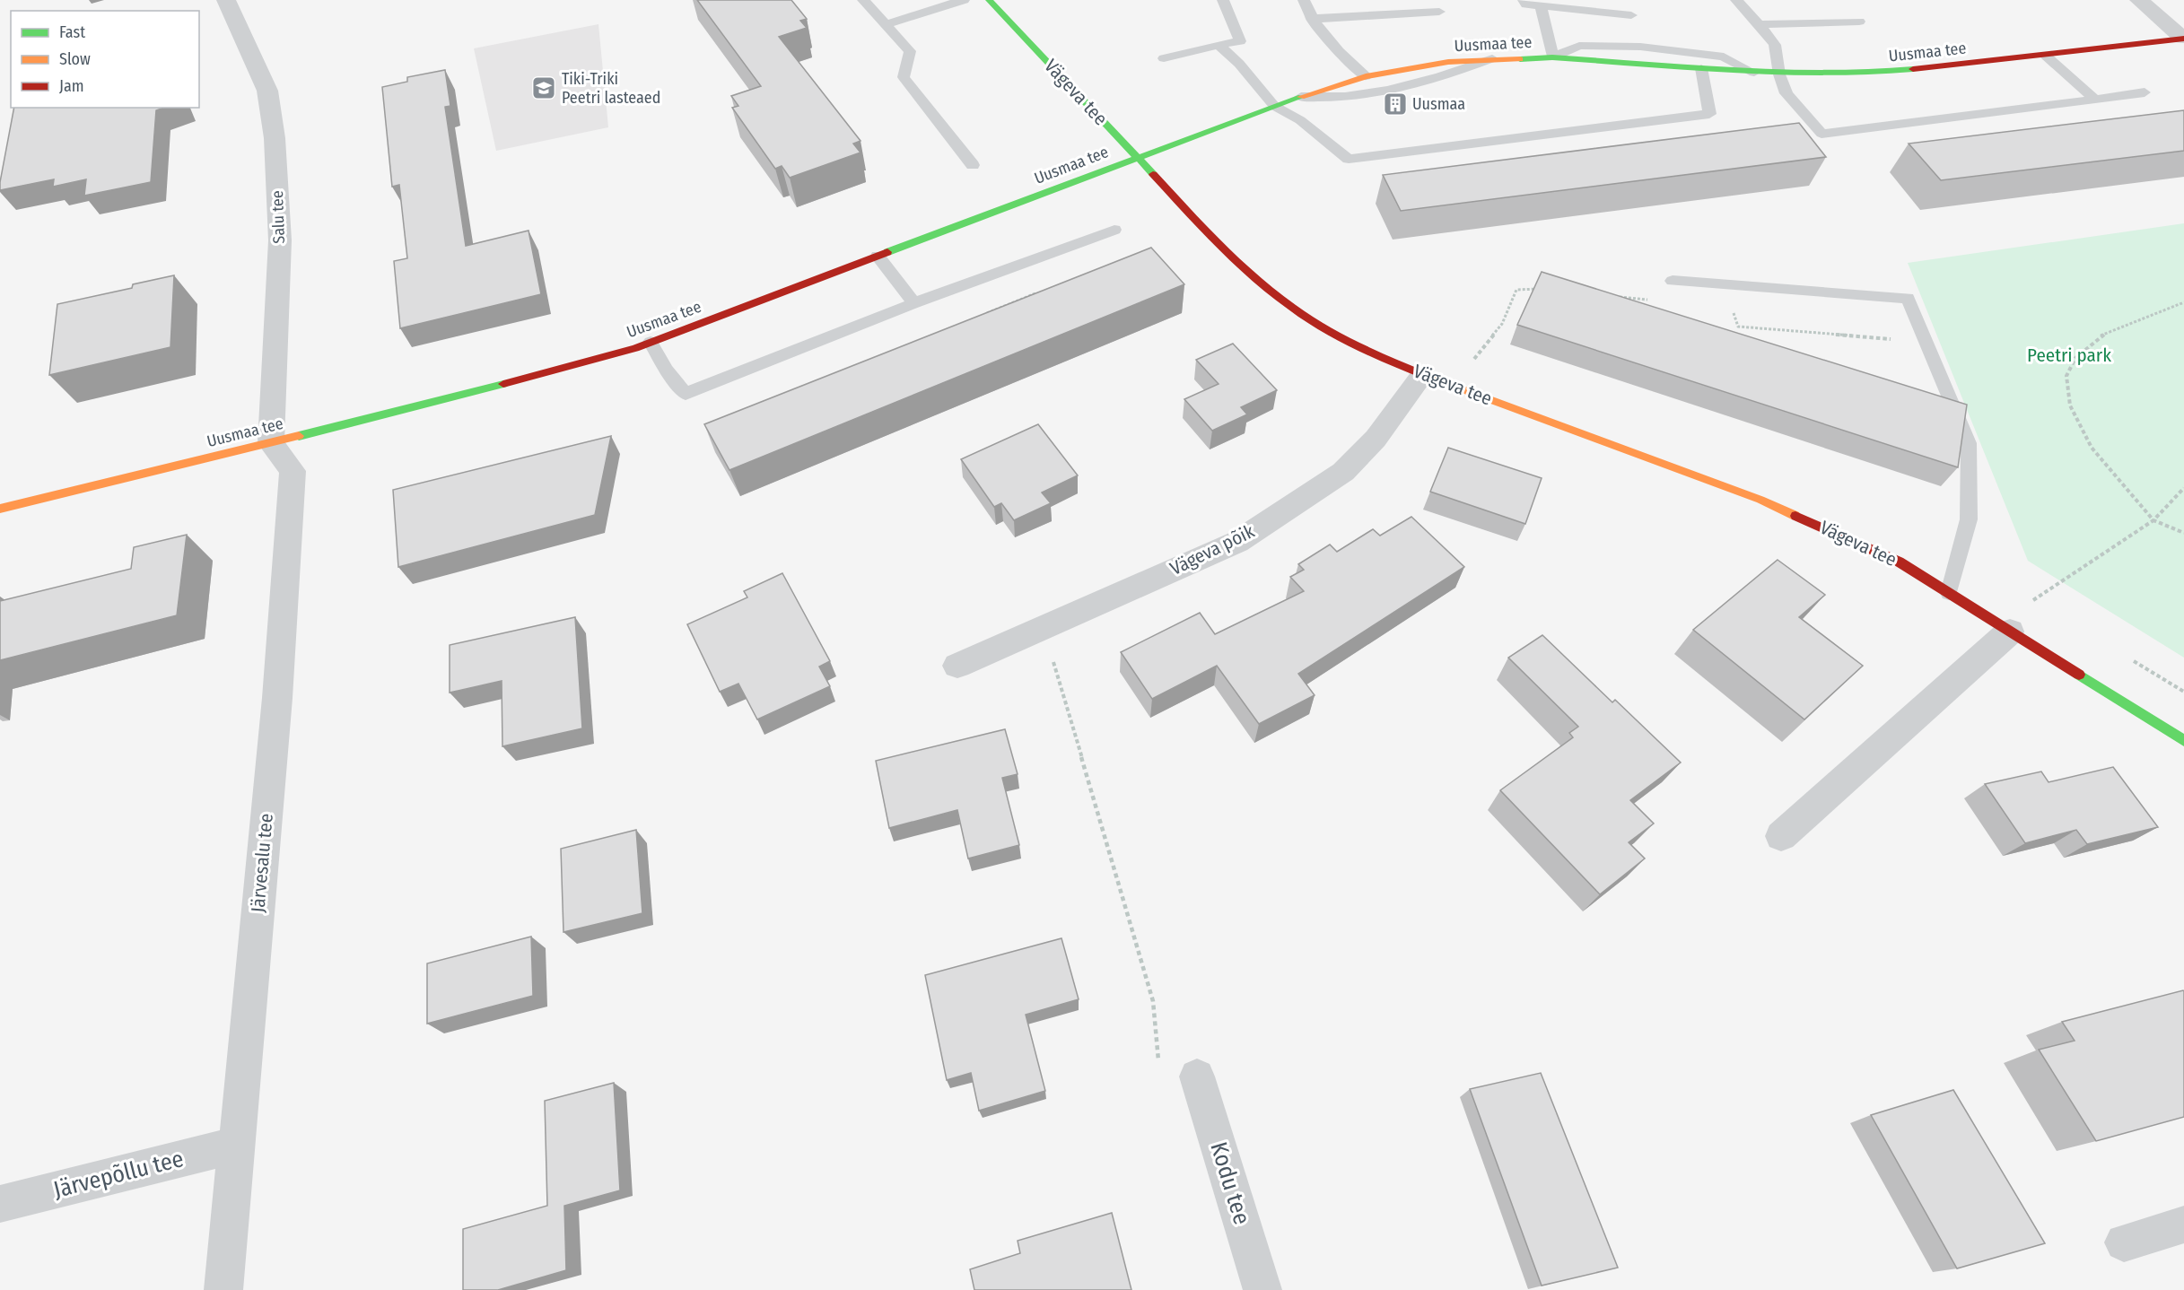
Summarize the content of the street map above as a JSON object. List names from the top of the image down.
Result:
{
  "streets": {
    "street": [
      "Uusmaa tee",
      "Vägeva tee",
      "Salu tee",
      "Vägeva põik",
      "Järvesalu tee",
      "Järvepõllu tee",
      "Kodu tee"
    ]
  },
  "crossings": [
    ["Uusmaa tee", "Vägeva tee"],
    ["Uusmaa tee", "Salu tee"],
    ["Uusmaa tee", "Järvesalu tee"],
    ["Vägeva tee", "Vägeva põik"],
    ["Salu tee", "Järvesalu tee"],
    ["Järvesalu tee", "Järvepõllu tee"]
  ],
  "parks": ["Peetri park"],
  "places": {
    "school or university": ["Tiki-Triki Peetri lasteaed"],
    "building": ["Uusmaa"]
  },
  "legend": ["Fast", "Slow", "Jam"]
}
